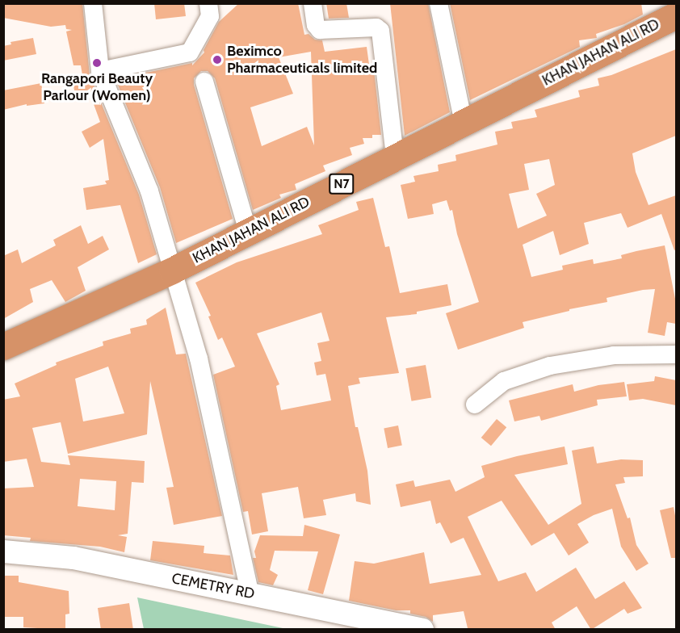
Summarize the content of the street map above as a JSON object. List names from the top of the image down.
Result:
{
  "streets": {
    "highway": ["KHAN JAHAN ALI RD", "N7"],
    "street": ["CEMETRY RD"]
  },
  "places": ["Beximco Pharmaceuticals limited", "Rangapori Beauty Parlour (Women)"]
}
